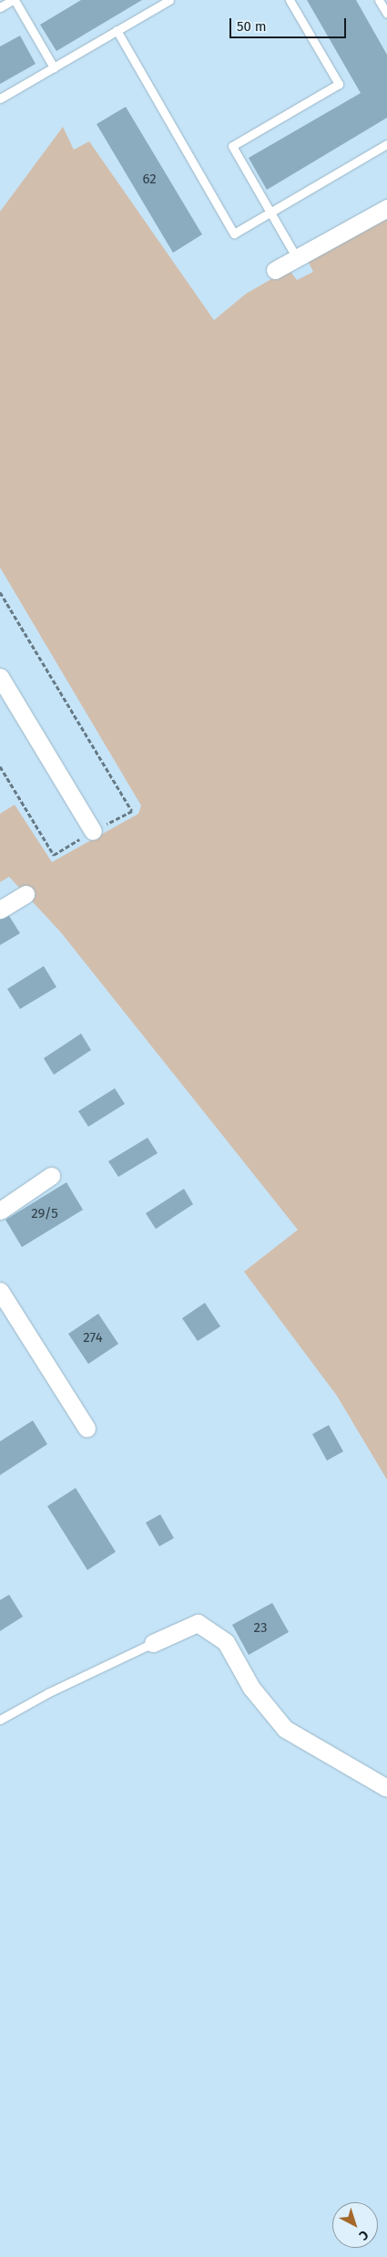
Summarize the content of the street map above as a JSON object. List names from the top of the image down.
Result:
{
  "house_numbers": [
    "62",
    "29/5",
    "274",
    "23"
  ],
  "scale_bar": "50 m",
  "north": "bottom right"
}
